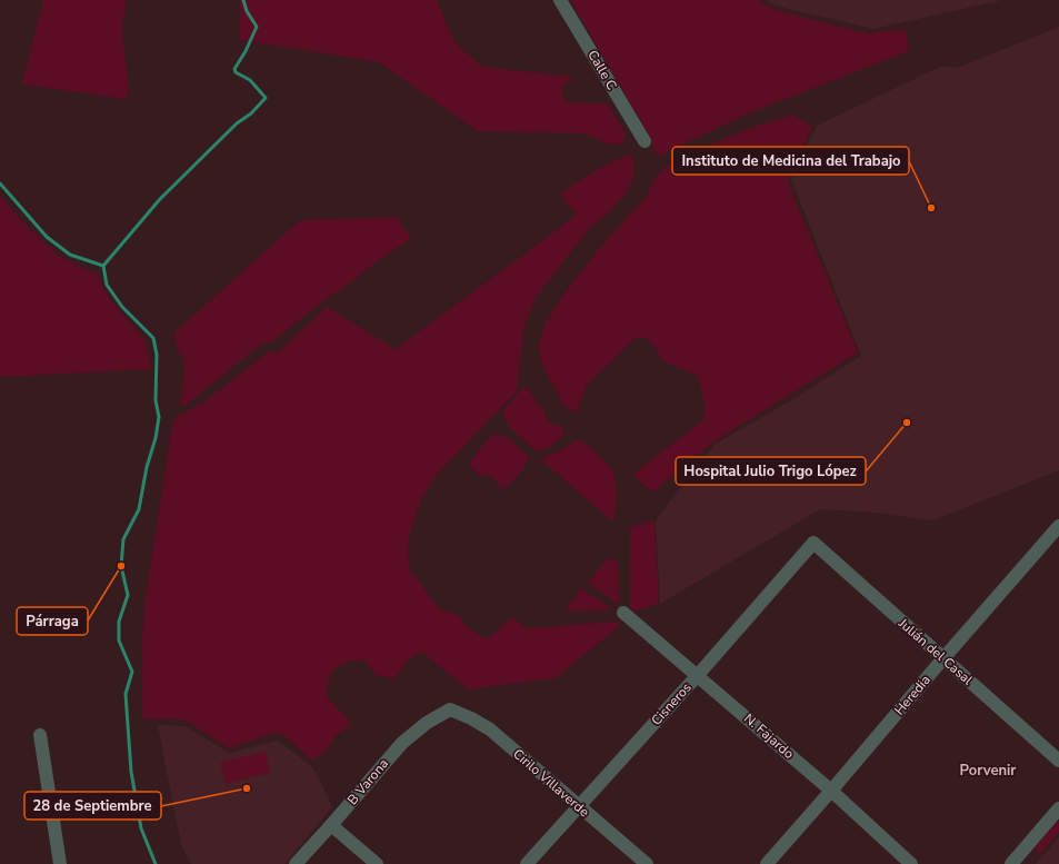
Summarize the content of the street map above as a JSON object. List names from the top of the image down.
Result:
{
  "streets": {
    "street": [
      "Calle C",
      "Julián del Casal",
      "Heredia",
      "Cisneros",
      "N. Fajardo",
      "B Varona",
      "Cirilo Villaverde"
    ]
  },
  "crossings": [
    ["Julián del Casal", "Heredia"],
    ["Julián del Casal", "Cisneros"],
    ["Heredia", "N. Fajardo"],
    ["Cisneros", "N. Fajardo"],
    ["Cisneros", "Cirilo Villaverde"],
    ["B Varona", "Cirilo Villaverde"]
  ],
  "districts": ["Porvenir"],
  "places": [
    "Instituto de Medicina del Trabajo",
    "Hospital Julio Trigo López",
    "Párraga",
    "28 de Septiembre"
  ]
}
